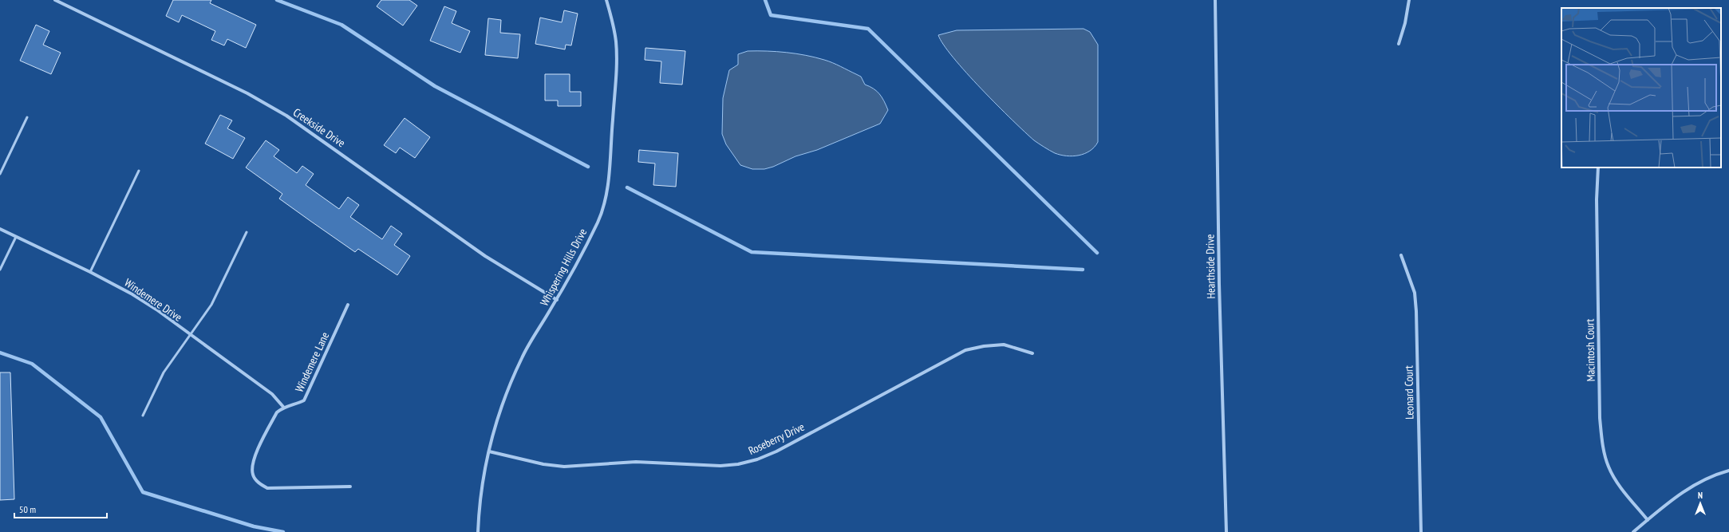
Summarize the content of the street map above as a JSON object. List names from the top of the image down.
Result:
{
  "streets": {
    "street": [
      "Creekside Drive",
      "Hearthside Drive",
      "Whispering Hills Drive",
      "Windemere Drive",
      "Macintosh Court",
      "Windemere Lane",
      "Leonard Court",
      "Roseberry Drive"
    ]
  },
  "crossings": [
    ["Creekside Drive", "Whispering Hills Drive"],
    ["Whispering Hills Drive", "Roseberry Drive"],
    ["Windemere Drive", "Windemere Lane"]
  ],
  "scale_bar": "50 m",
  "north": "top"
}
